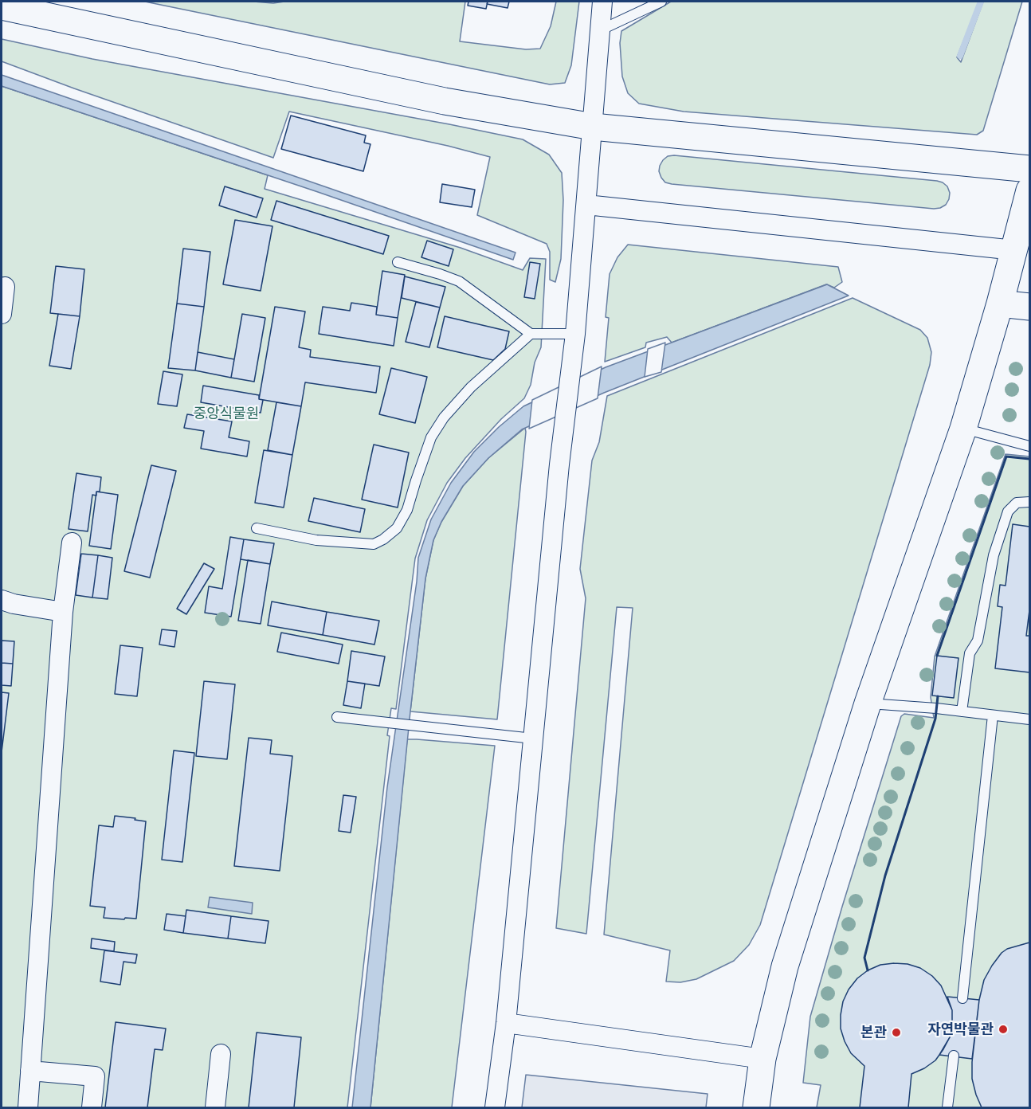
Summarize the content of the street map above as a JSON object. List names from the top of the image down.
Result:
{
  "parks": ["중앙식물원"],
  "places": ["자연박물관", "본관"]
}
